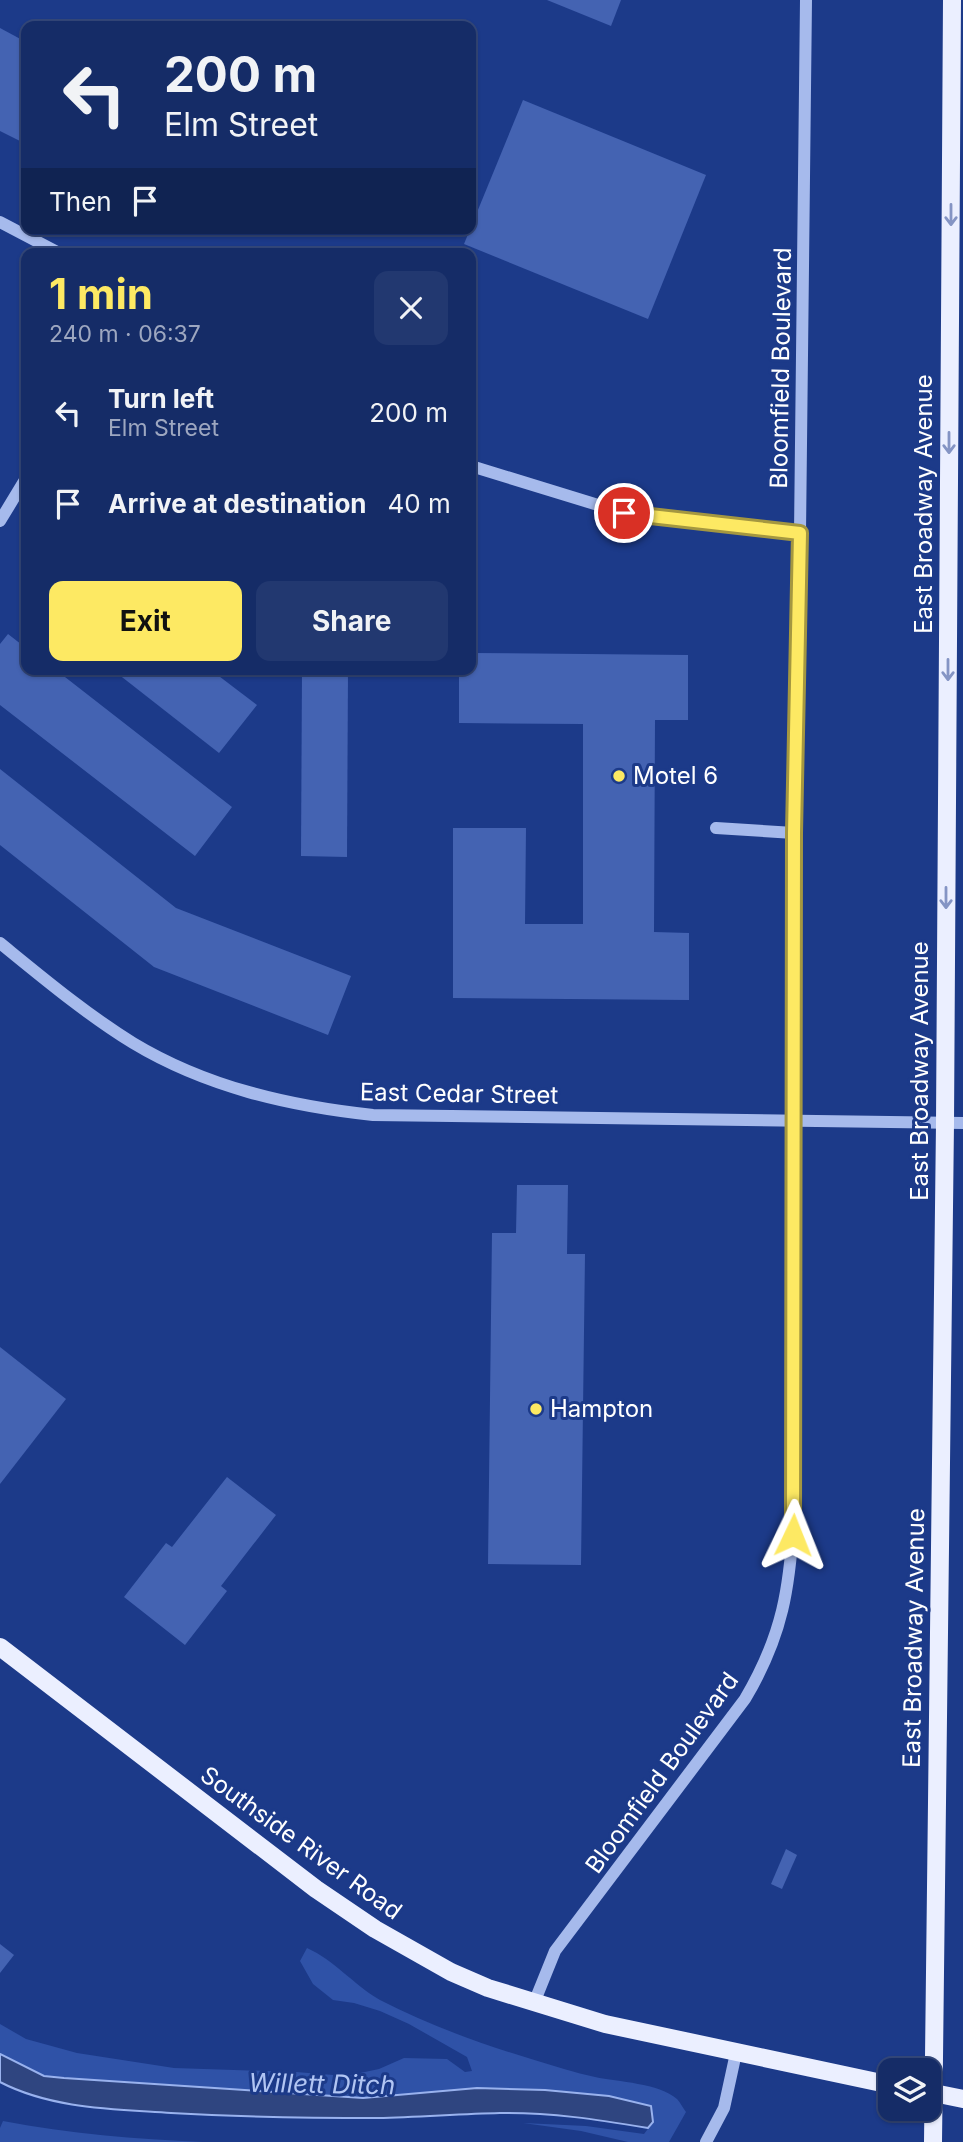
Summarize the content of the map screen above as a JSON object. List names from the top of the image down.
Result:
{
  "streets": {
    "main road": ["East Broadway Avenue", "Southside River Road"],
    "street": ["Bloomfield Boulevard", "East Cedar Street"]
  },
  "crossings": [
    ["Bloomfield Boulevard", "East Cedar Street"],
    ["Bloomfield Boulevard", "Southside River Road"],
    ["East Broadway Avenue", "East Cedar Street"]
  ],
  "one_way": ["East Broadway Avenue"],
  "water": ["Willett Ditch"],
  "places": ["Motel 6", "Hampton"],
  "page": {
    "turn": ["200 m", "Elm Street"],
    "then": "Then",
    "heading": ["1 min", "240 m · 06:37"],
    "list": [
      {
        "name": "Turn left",
        "note": "Elm Street",
        "value": "200 m"
      },
      {
        "name": "Arrive at destination",
        "value": "40 m"
      }
    ],
    "buttons": ["Exit", "Share"]
  }
}
